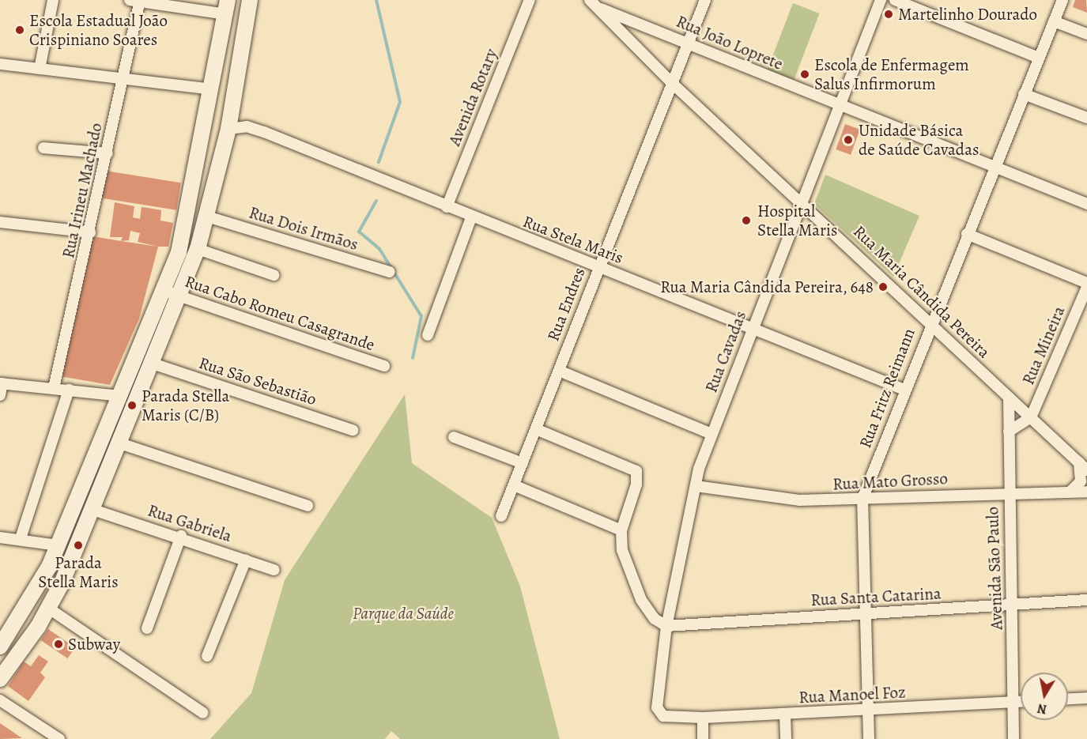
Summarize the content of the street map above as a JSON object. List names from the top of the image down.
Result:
{
  "streets": {
    "street": [
      "Rua João Loprete",
      "Avenida Rotary",
      "Rua Irineu Machado",
      "Rua Dois Irmãos",
      "Rua Stela Maris",
      "Rua Maria Cândida Pereira",
      "Rua Endres",
      "Rua Cabo Romeu Casagrande",
      "Rua Mineira",
      "Rua Cavadas",
      "Rua São Sebastião",
      "Rua Fritz Reimann",
      "Rua Mato Grosso",
      "Rua Gabriela",
      "Avenida São Paulo",
      "Rua Santa Catarina",
      "Rua Manoel Foz"
    ]
  },
  "crossings": [
    ["Rua João Loprete", "Rua Maria Cândida Pereira"],
    ["Rua João Loprete", "Rua Endres"],
    ["Rua João Loprete", "Rua Cavadas"],
    ["Rua João Loprete", "Rua Fritz Reimann"],
    ["Avenida Rotary", "Rua Stela Maris"],
    ["Rua Stela Maris", "Rua Endres"],
    ["Rua Stela Maris", "Rua Cavadas"],
    ["Rua Stela Maris", "Rua Fritz Reimann"],
    ["Rua Maria Cândida Pereira", "Rua Endres"],
    ["Rua Maria Cândida Pereira", "Rua Mineira"],
    ["Rua Maria Cândida Pereira", "Rua Cavadas"],
    ["Rua Maria Cândida Pereira", "Rua Fritz Reimann"],
    ["Rua Maria Cândida Pereira", "Avenida São Paulo"],
    ["Rua Cavadas", "Rua Mato Grosso"],
    ["Rua Cavadas", "Rua Santa Catarina"],
    ["Rua Cavadas", "Rua Manoel Foz"],
    ["Rua Fritz Reimann", "Rua Mato Grosso"],
    ["Rua Mato Grosso", "Avenida São Paulo"],
    ["Avenida São Paulo", "Rua Santa Catarina"],
    ["Avenida São Paulo", "Rua Manoel Foz"]
  ],
  "parks": ["Parque da Saúde"],
  "places": [
    "Martelinho Dourado",
    "Escola Estadual João Crispiniano Soares",
    "Escola de Enfermagem Salus Infirmorum",
    "Unidade Básica de Saúde Cavadas",
    "Hospital Stella Maris",
    "Rua Maria Cândida Pereira, 648",
    "Parada Stella Maris (C/B)",
    "Parada Stella Maris",
    "Subway"
  ],
  "north": "bottom"
}
